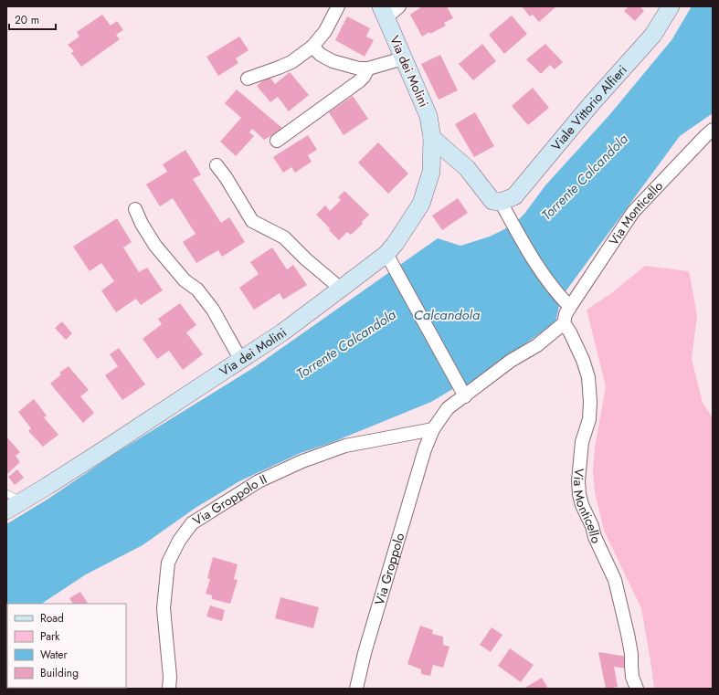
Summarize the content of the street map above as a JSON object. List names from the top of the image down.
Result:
{
  "streets": {
    "street": [
      "Via dei Molini",
      "Viale Vittorio Alfieri",
      "Via Monticello",
      "Via Groppolo II",
      "Via Groppolo"
    ]
  },
  "crossings": [
    ["Via Monticello", "Via Groppolo"],
    ["Via Groppolo II", "Via Groppolo"]
  ],
  "water": ["Torrente Calcandola", "Calcandola"],
  "legend": [
    "Road",
    "Park",
    "Water",
    "Building"
  ],
  "scale_bar": "20 m"
}
